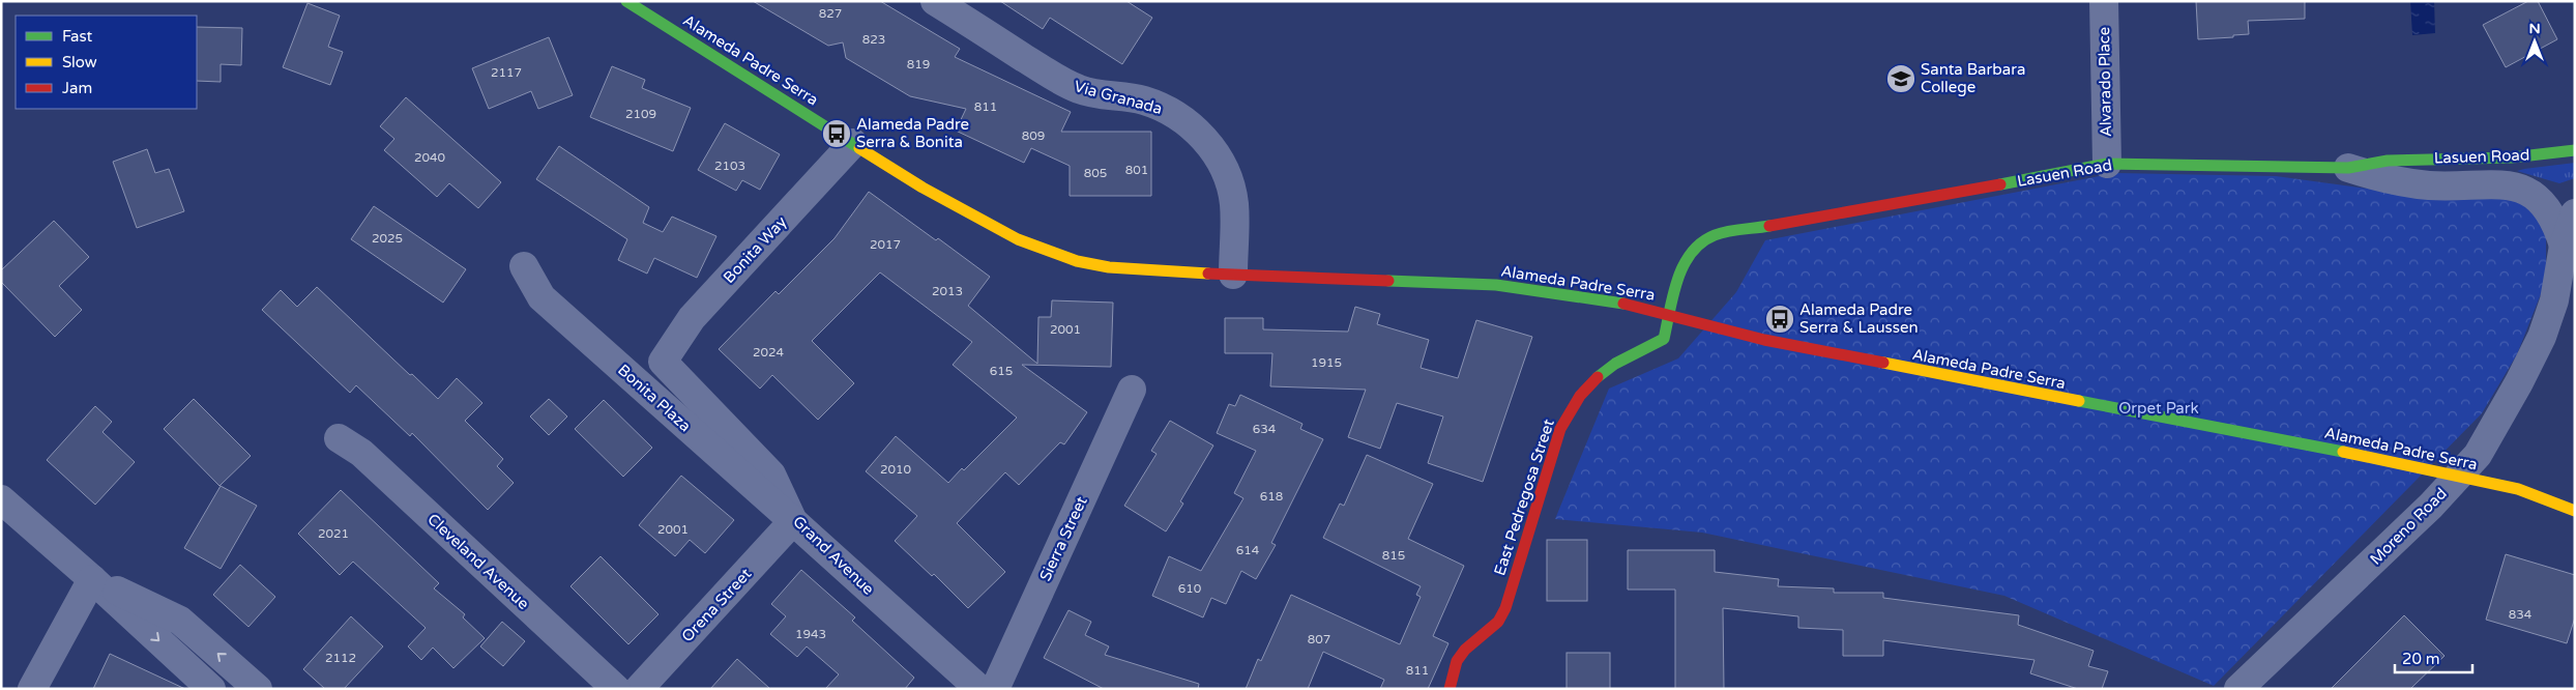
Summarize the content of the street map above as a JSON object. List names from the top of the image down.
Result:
{
  "streets": {
    "street": [
      "Alameda Padre Serra",
      "Alvarado Place",
      "Via Granada",
      "Lasuen Road",
      "Bonita Way",
      "Bonita Plaza",
      "East Pedregosa Street",
      "Moreno Road",
      "Sierra Street",
      "Grand Avenue",
      "Cleveland Avenue",
      "Orena Street"
    ]
  },
  "crossings": [
    ["Alameda Padre Serra", "Via Granada"],
    ["Alameda Padre Serra", "Lasuen Road"],
    ["Alameda Padre Serra", "Bonita Way"],
    ["Alameda Padre Serra", "East Pedregosa Street"],
    ["Alameda Padre Serra", "Moreno Road"],
    ["Alvarado Place", "Lasuen Road"],
    ["Lasuen Road", "East Pedregosa Street"],
    ["Bonita Way", "Grand Avenue"],
    ["Bonita Plaza", "Grand Avenue"],
    ["Bonita Plaza", "Orena Street"],
    ["Grand Avenue", "Orena Street"]
  ],
  "parks": ["Orpet Park"],
  "places": {
    "school or university": ["Santa Barbara College"],
    "bus stop": ["Alameda Padre Serra & Bonita", "Alameda Padre Serra & Laussen"]
  },
  "house_numbers": [
    "827",
    "823",
    "819",
    "2117",
    "811",
    "2109",
    "809",
    "2040",
    "2103",
    "801",
    "805",
    "2025",
    "2017",
    "2013",
    "2001",
    "2024",
    "1915",
    "615",
    "634",
    "2010",
    "618",
    "2001",
    "2021",
    "614",
    "815",
    "610",
    "834",
    "1943",
    "807",
    "2112",
    "811"
  ],
  "legend": ["Fast", "Slow", "Jam"],
  "scale_bar": "20 m",
  "north": "top"
}
